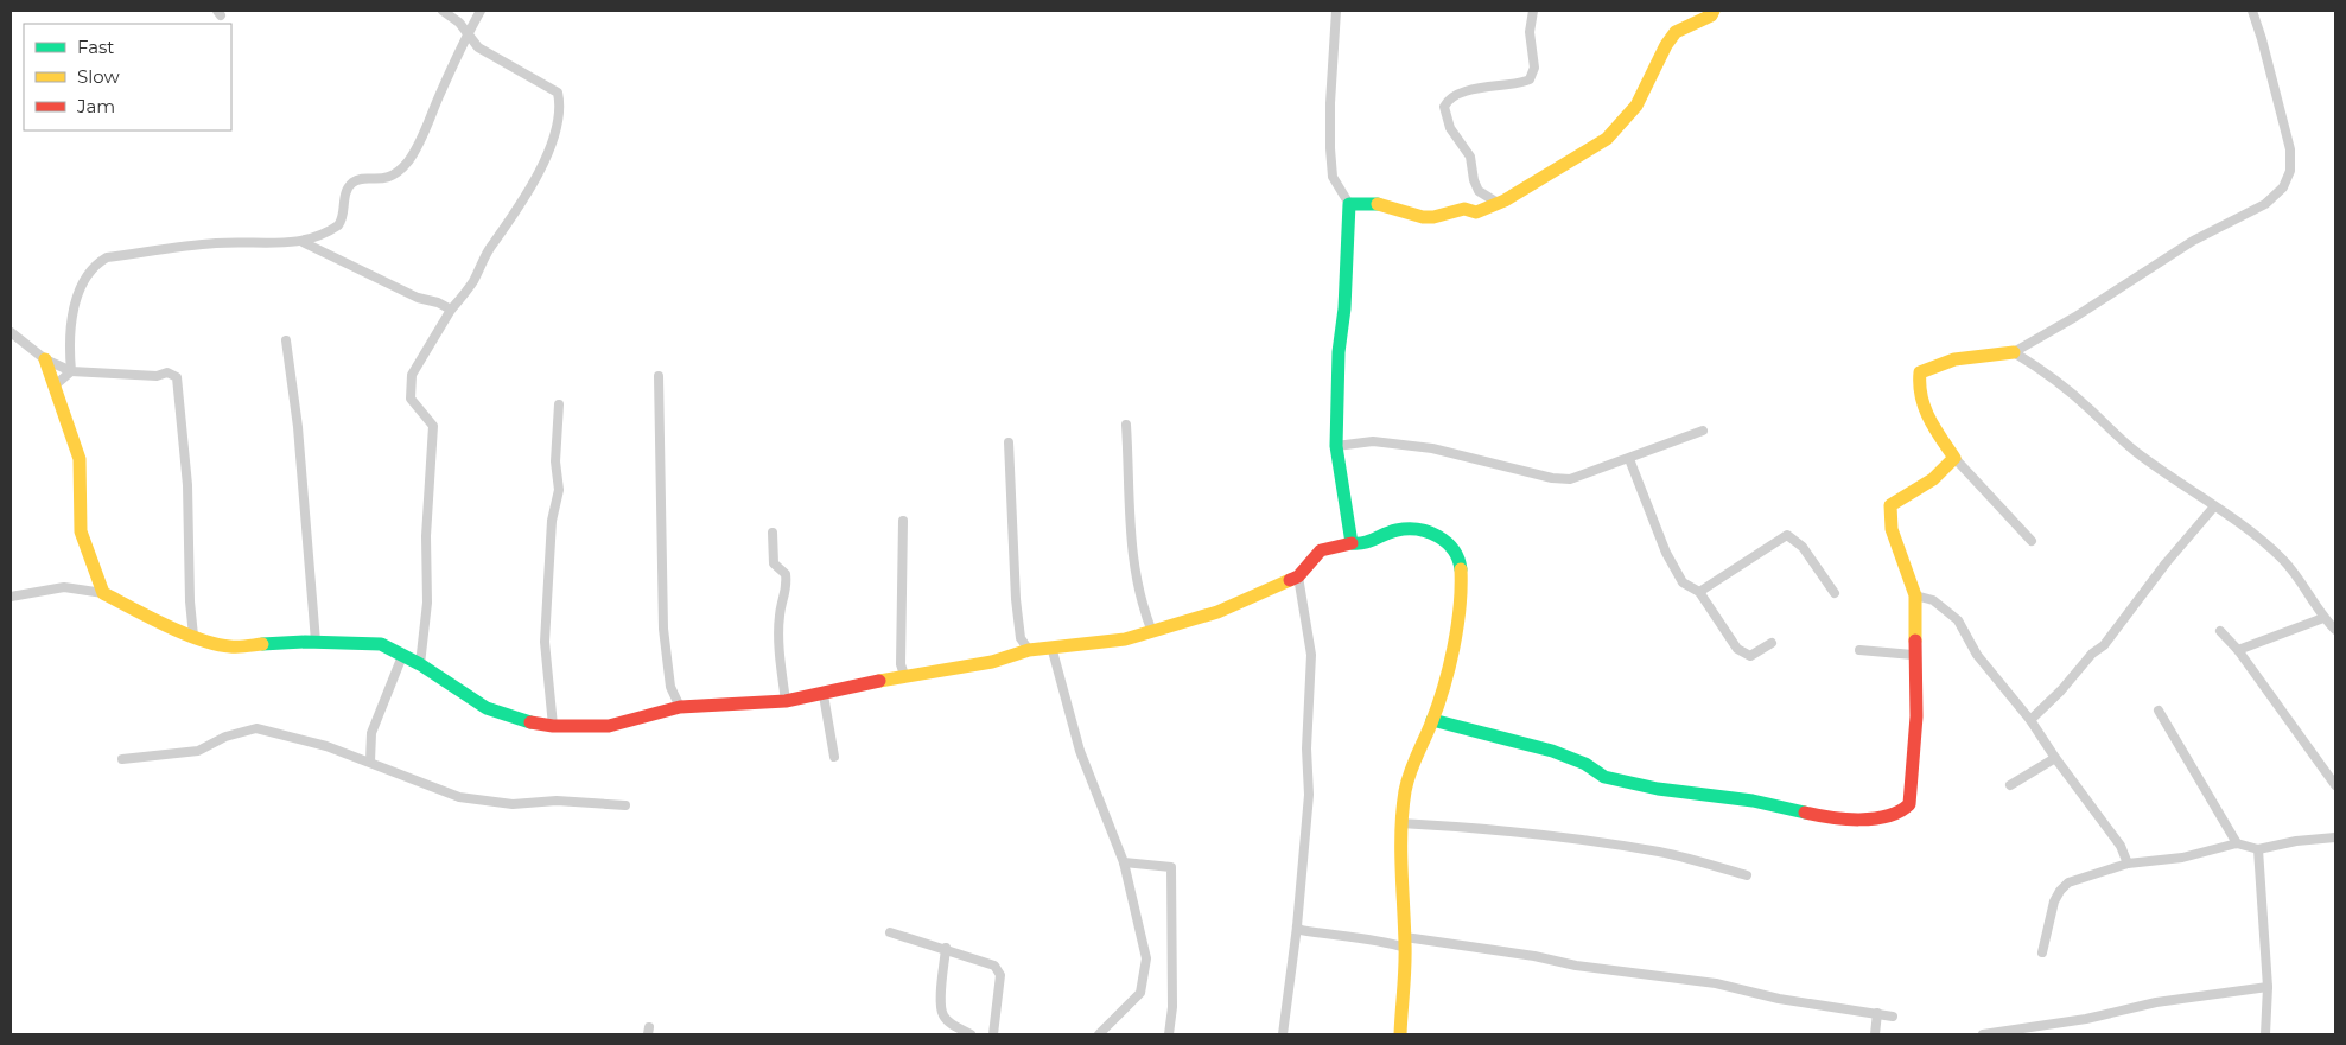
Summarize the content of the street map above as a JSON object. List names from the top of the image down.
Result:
{
  "legend": ["Fast", "Slow", "Jam"]
}
